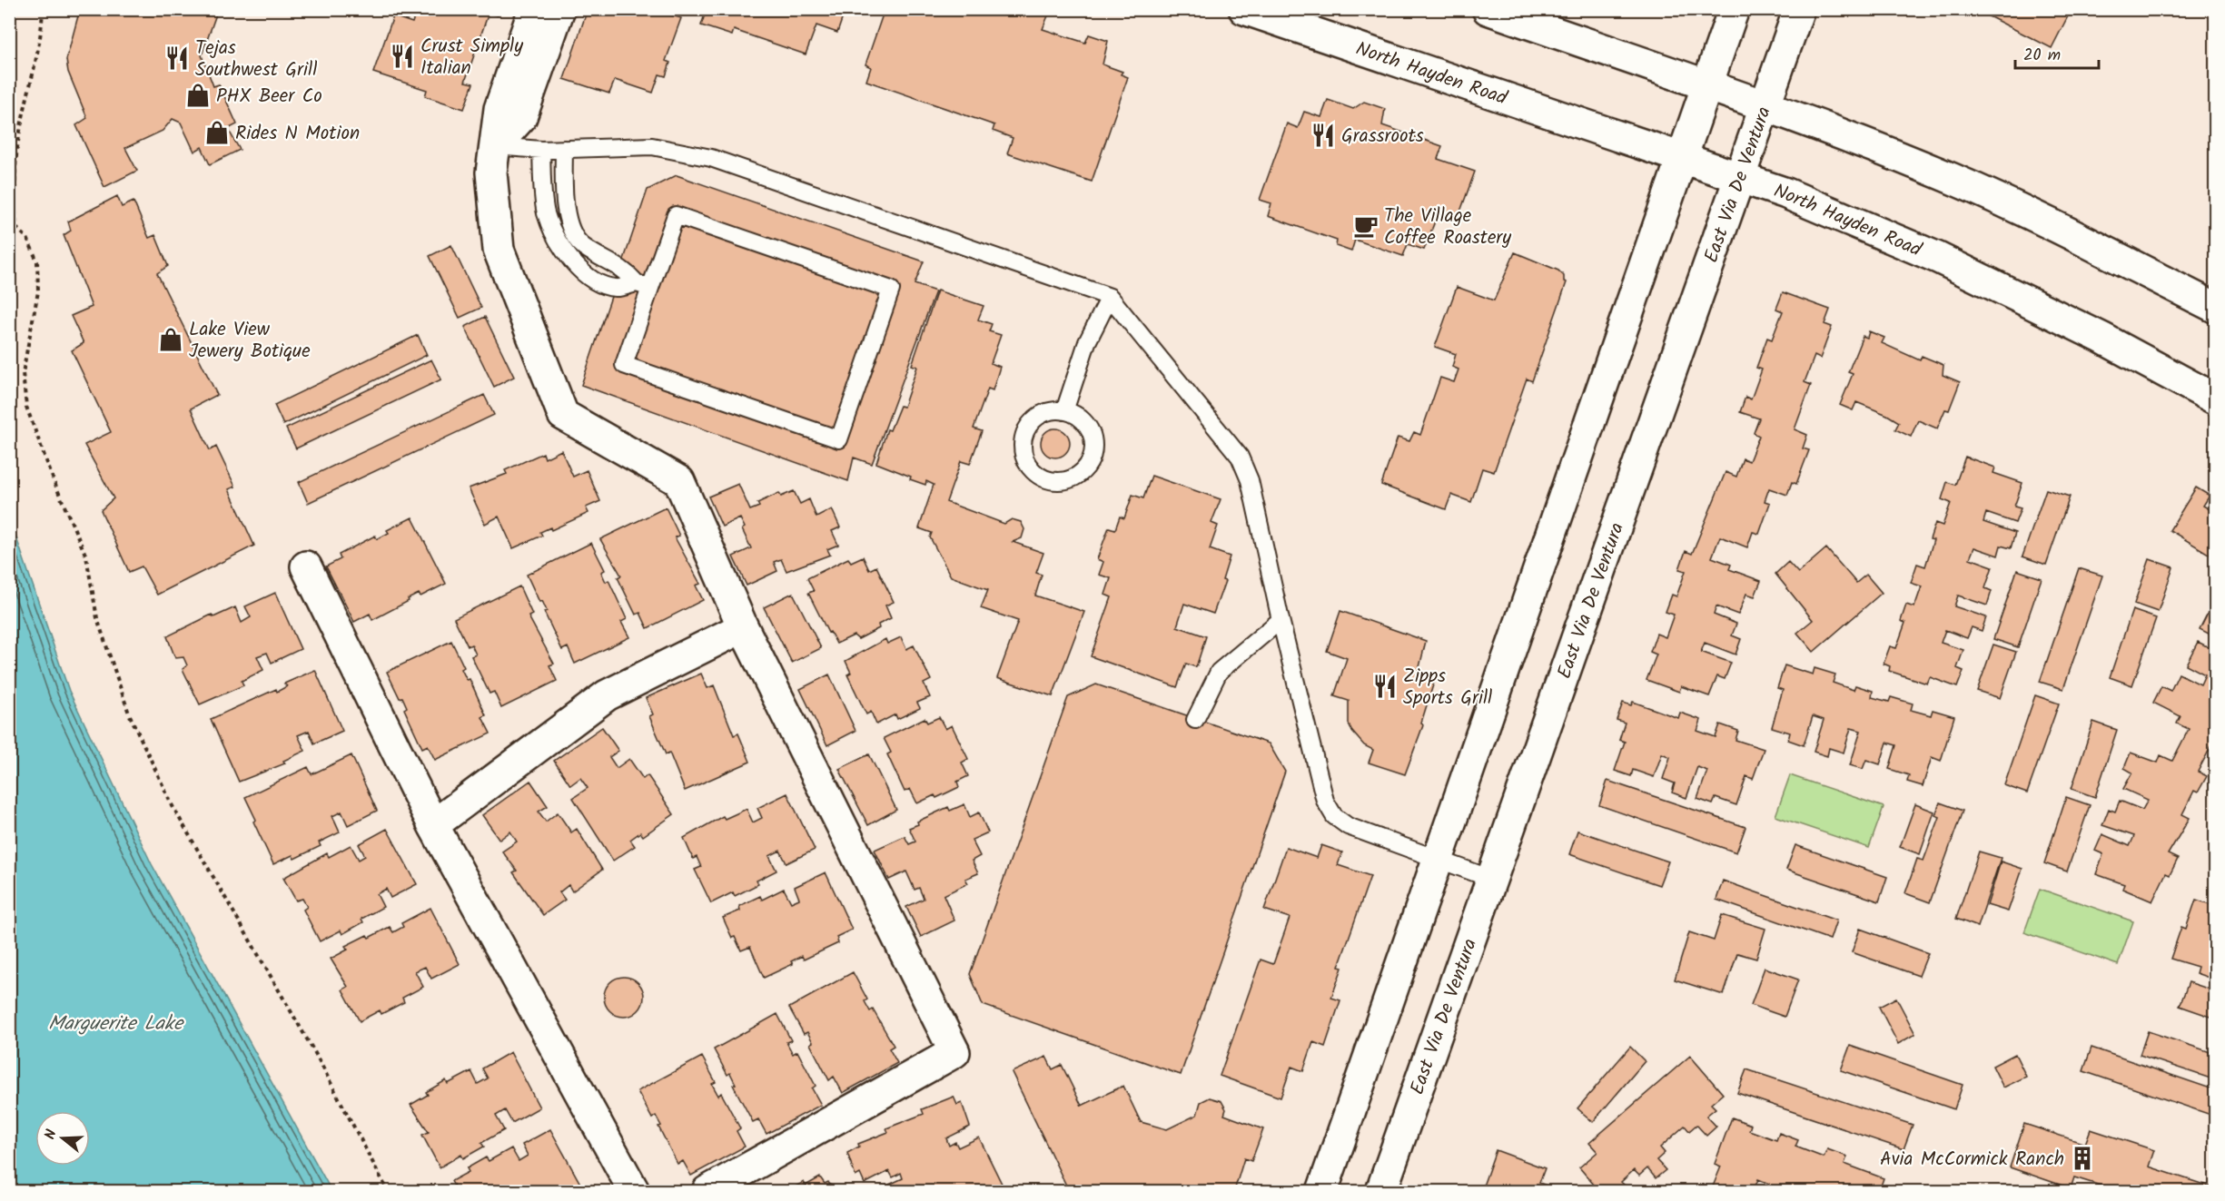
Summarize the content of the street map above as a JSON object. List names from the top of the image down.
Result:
{
  "streets": {
    "main road": ["North Hayden Road", "East Via De Ventura"]
  },
  "crossings": [
    ["North Hayden Road", "East Via De Ventura"]
  ],
  "water": ["Marguerite Lake"],
  "places": {
    "restaurant": [
      "Crust Simply Italian",
      "Tejas Southwest Grill",
      "Grassroots",
      "Zipps Sports Grill"
    ],
    "shop": ["PHX Beer Co", "Rides N Motion", "Lake View Jewery Botique"],
    "cafe": ["The Village Coffee Roastery"],
    "building": ["Avia McCormick Ranch"]
  },
  "scale_bar": "20 m",
  "north": "left"
}
